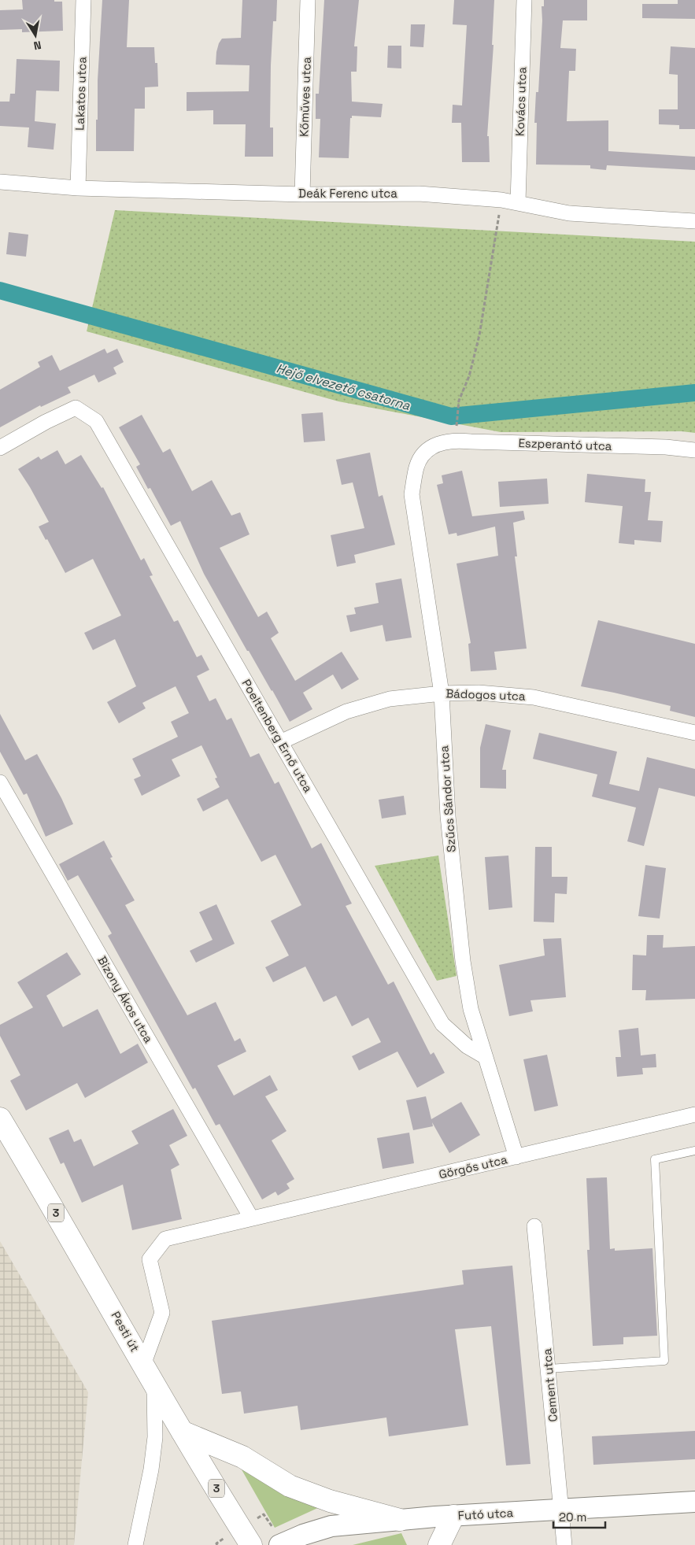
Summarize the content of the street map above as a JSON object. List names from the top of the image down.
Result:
{
  "streets": {
    "main road": ["3", "Pesti út", "Futó utca"],
    "street": [
      "Lakatos utca",
      "Kőműves utca",
      "Kovács utca",
      "Deák Ferenc utca",
      "Eszperantó utca",
      "Bádogos utca",
      "Poeltenberg Ernő utca",
      "Szűcs Sándor utca",
      "Bizony Ákos utca",
      "Görgős utca",
      "Cement utca"
    ]
  },
  "crossings": [
    ["Lakatos utca", "Deák Ferenc utca"],
    ["Kőműves utca", "Deák Ferenc utca"],
    ["Kovács utca", "Deák Ferenc utca"],
    ["Eszperantó utca", "Szűcs Sándor utca"],
    ["Bádogos utca", "Poeltenberg Ernő utca"],
    ["Bádogos utca", "Szűcs Sándor utca"],
    ["Poeltenberg Ernő utca", "Szűcs Sándor utca"],
    ["Szűcs Sándor utca", "Görgős utca"],
    ["Bizony Ákos utca", "Görgős utca"],
    ["Görgős utca", "Pesti út"],
    ["Cement utca", "Futó utca"]
  ],
  "water": ["Hejő elvezető csatorna"],
  "scale_bar": "20 m",
  "north": "bottom"
}
